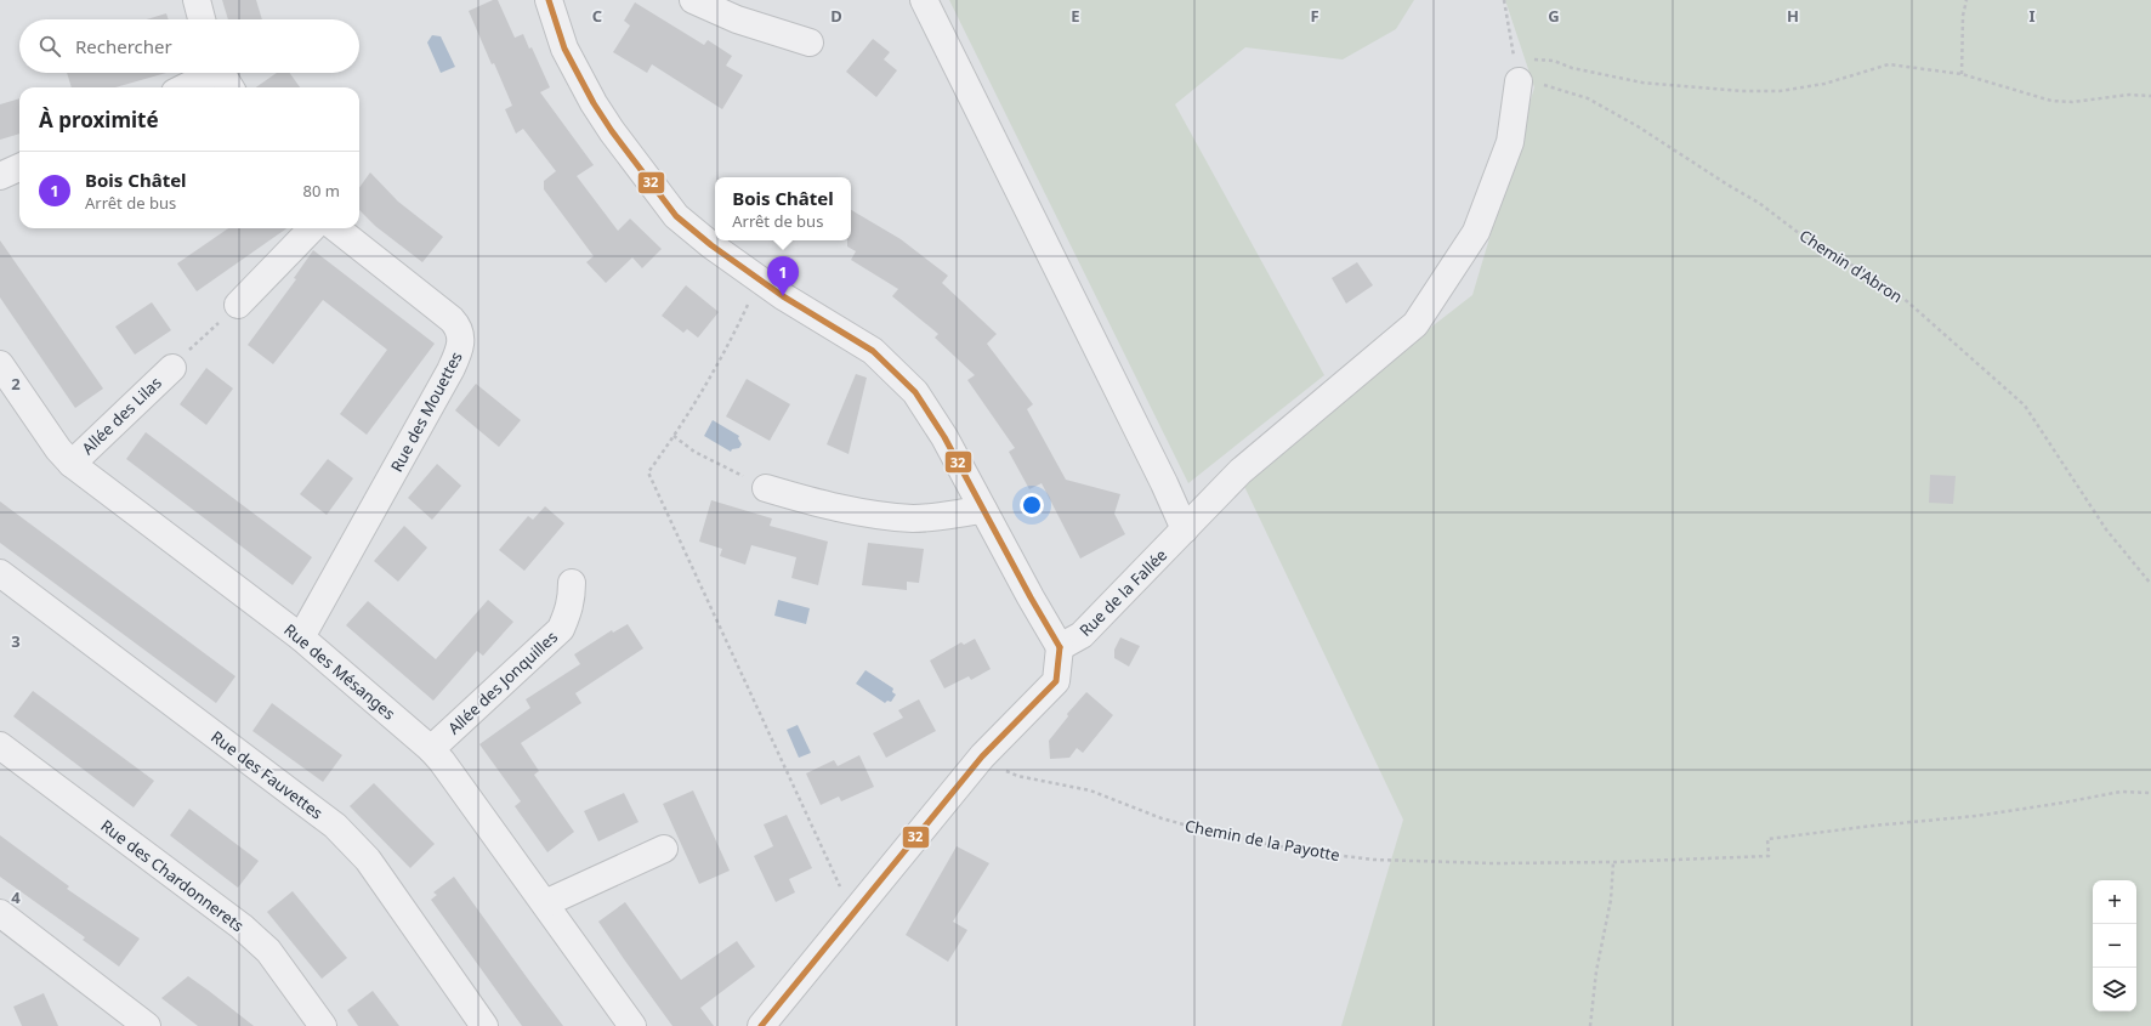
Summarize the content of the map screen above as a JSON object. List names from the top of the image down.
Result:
{
  "streets": {
    "street": [
      "Rue des Mouettes",
      "Allée des Lilas",
      "Rue de la Fallée",
      "Rue des Mésanges",
      "Allée des Jonquilles",
      "Rue des Fauvettes",
      "Rue des Chardonnerets"
    ],
    "path": ["Chemin d'Abron", "Chemin de la Payotte"]
  },
  "crossings": [
    ["Chemin d'Abron", "Rue de la Fallée"],
    ["Rue des Mouettes", "Rue des Mésanges"],
    ["Allée des Lilas", "Rue des Mésanges"],
    ["Rue des Mésanges", "Allée des Jonquilles"]
  ],
  "lines": ["transit line 32"],
  "page": {
    "search": "Rechercher",
    "heading": "À proximité",
    "list": [
      {
        "mark": "1",
        "name": "Bois Châtel",
        "note": "Arrêt de bus",
        "value": "80 m"
      }
    ],
    "popup": ["Bois Châtel", "Arrêt de bus"],
    "pins": "1",
    "map_buttons": ["+", "−"]
  },
  "grid": {
    "columns": [
      "C",
      "D",
      "E",
      "F",
      "G",
      "H",
      "I"
    ],
    "rows": ["2", "3", "4"]
  }
}
